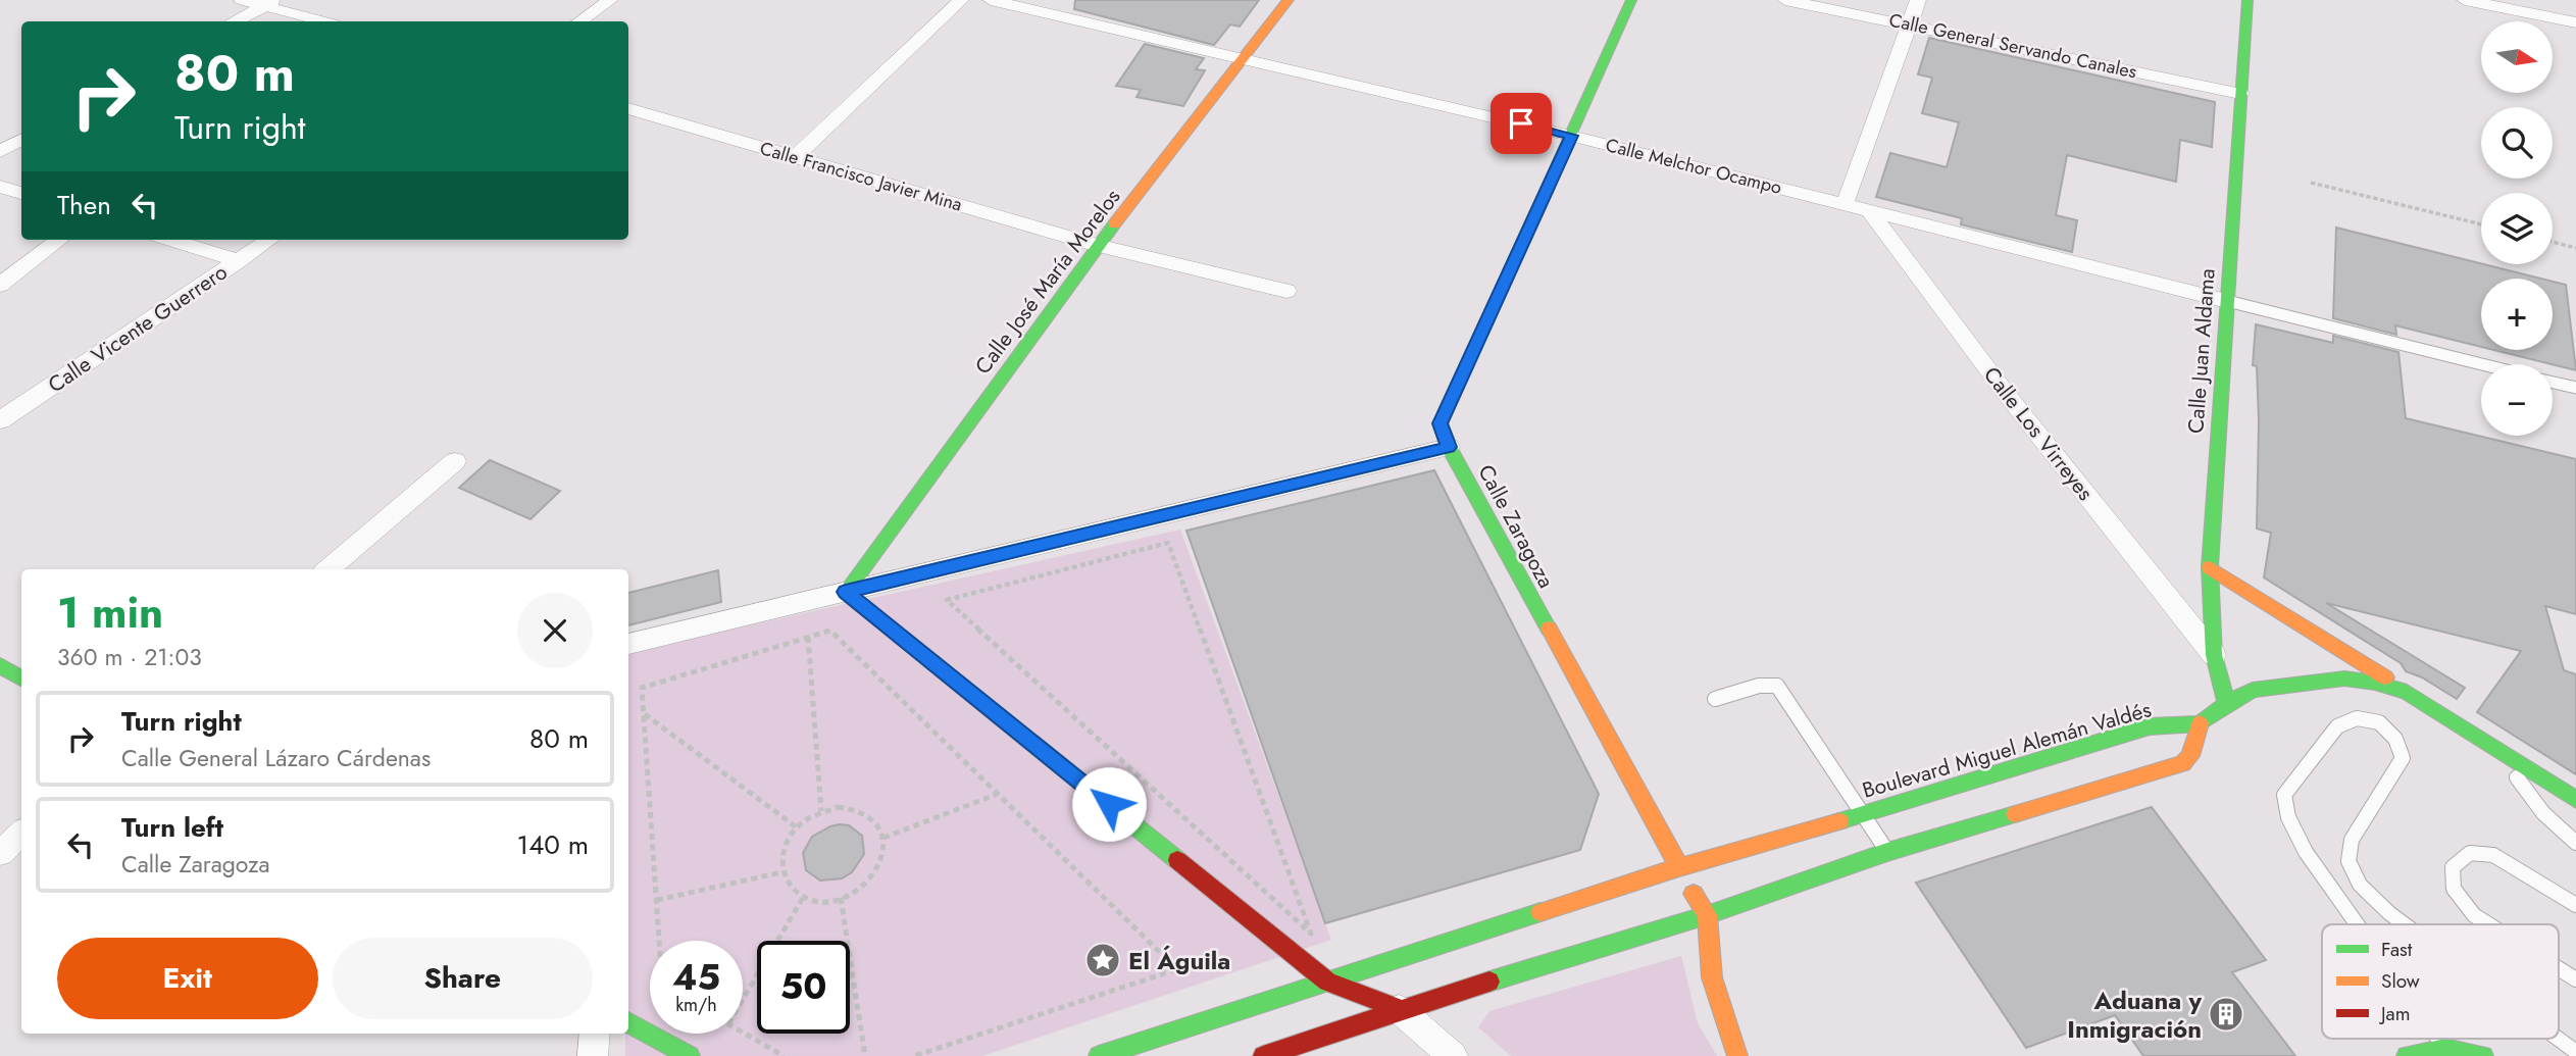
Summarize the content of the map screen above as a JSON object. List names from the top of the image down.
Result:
{
  "streets": {
    "main road": [
      "Calle José María Morelos",
      "Calle Juan Aldama",
      "Calle Zaragoza",
      "Boulevard Miguel Alemán Valdés"
    ],
    "street": [
      "Calle General Servando Canales",
      "Calle Melchor Ocampo",
      "Calle Francisco Javier Mina",
      "Calle Vicente Guerrero",
      "Calle Los Virreyes"
    ]
  },
  "crossings": [
    ["Calle General Servando Canales", "Calle Juan Aldama"],
    ["Calle Melchor Ocampo", "Calle José María Morelos"],
    ["Calle Melchor Ocampo", "Calle Juan Aldama"],
    ["Calle Melchor Ocampo", "Calle Los Virreyes"],
    ["Calle Melchor Ocampo", "Calle Zaragoza"],
    ["Calle Francisco Javier Mina", "Calle José María Morelos"],
    ["Calle Juan Aldama", "Calle Los Virreyes"],
    ["Calle Zaragoza", "Boulevard Miguel Alemán Valdés"]
  ],
  "places": {
    "place": ["El Águila"],
    "building": ["Aduana y Inmigración"]
  },
  "legend": ["Fast", "Slow", "Jam"],
  "north": "right",
  "page": {
    "map_buttons": ["+", "−"],
    "turn": ["80 m", "Turn right"],
    "then": "Then",
    "heading": ["1 min", "360 m · 21:03"],
    "list": [
      {
        "name": "Turn right",
        "note": "Calle General Lázaro Cárdenas",
        "value": "80 m"
      },
      {
        "name": "Turn left",
        "note": "Calle Zaragoza",
        "value": "140 m"
      }
    ],
    "buttons": ["Exit", "Share"],
    "speed": "45 km/h",
    "limit": "50"
  }
}
